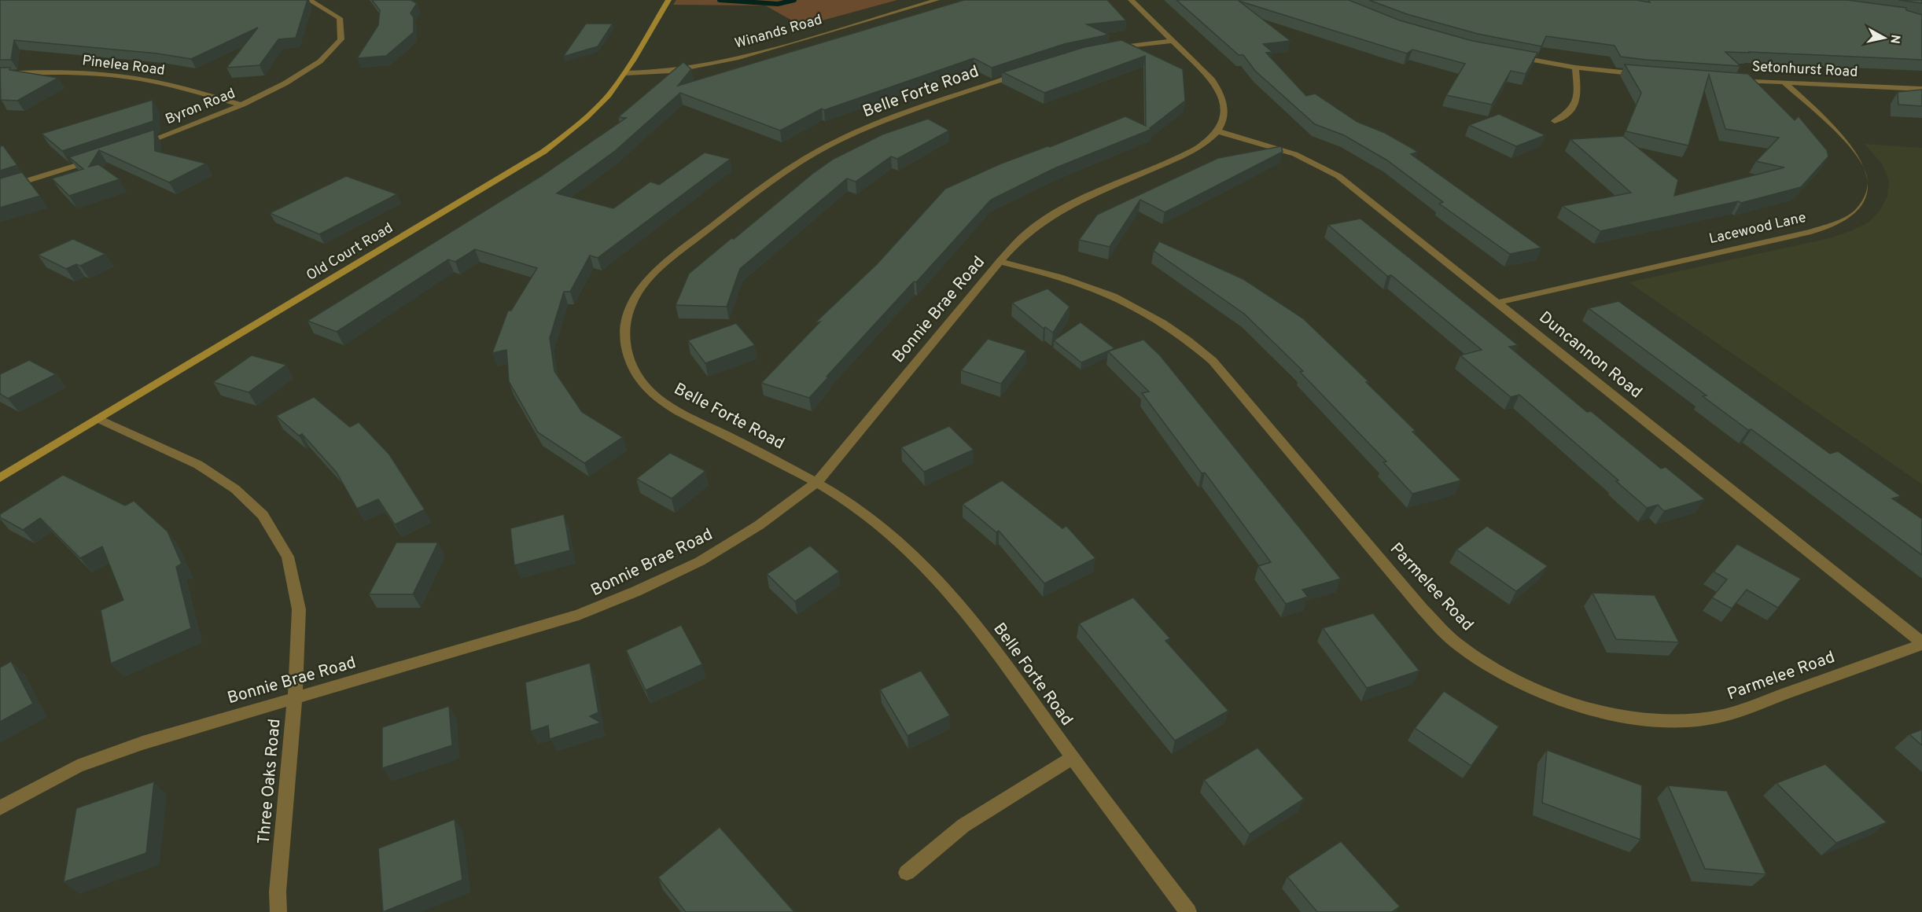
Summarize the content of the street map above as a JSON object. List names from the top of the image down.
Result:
{
  "streets": {
    "main road": ["Old Court Road"],
    "street": [
      "Winands Road",
      "Pinelea Road",
      "Setonhurst Road",
      "Belle Forte Road",
      "Byron Road",
      "Lacewood Lane",
      "Bonnie Brae Road",
      "Duncannon Road",
      "Parmelee Road",
      "Three Oaks Road"
    ]
  },
  "crossings": [
    ["Winands Road", "Old Court Road"],
    ["Pinelea Road", "Byron Road"],
    ["Setonhurst Road", "Lacewood Lane"],
    ["Belle Forte Road", "Bonnie Brae Road"],
    ["Lacewood Lane", "Duncannon Road"],
    ["Old Court Road", "Three Oaks Road"],
    ["Bonnie Brae Road", "Duncannon Road"],
    ["Bonnie Brae Road", "Parmelee Road"],
    ["Bonnie Brae Road", "Three Oaks Road"],
    ["Duncannon Road", "Parmelee Road"]
  ],
  "north": "right"
}
